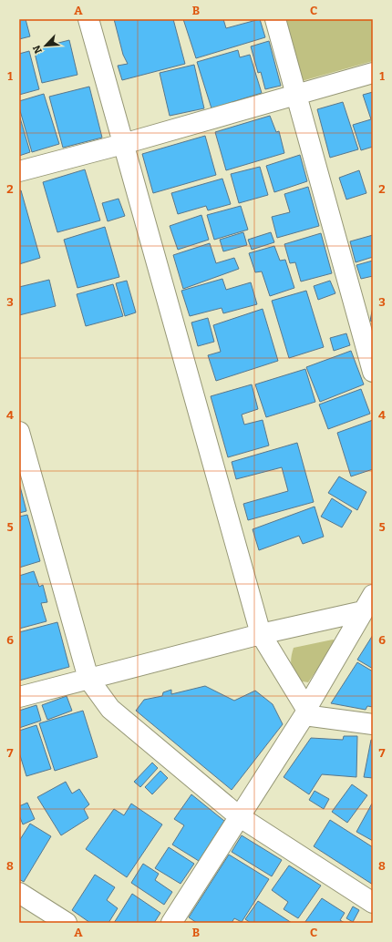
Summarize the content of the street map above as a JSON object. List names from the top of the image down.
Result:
{
  "north": "bottom left",
  "grid": {
    "columns": ["A", "B", "C"],
    "rows": [
      "1",
      "2",
      "3",
      "4",
      "5",
      "6",
      "7",
      "8"
    ]
  }
}
